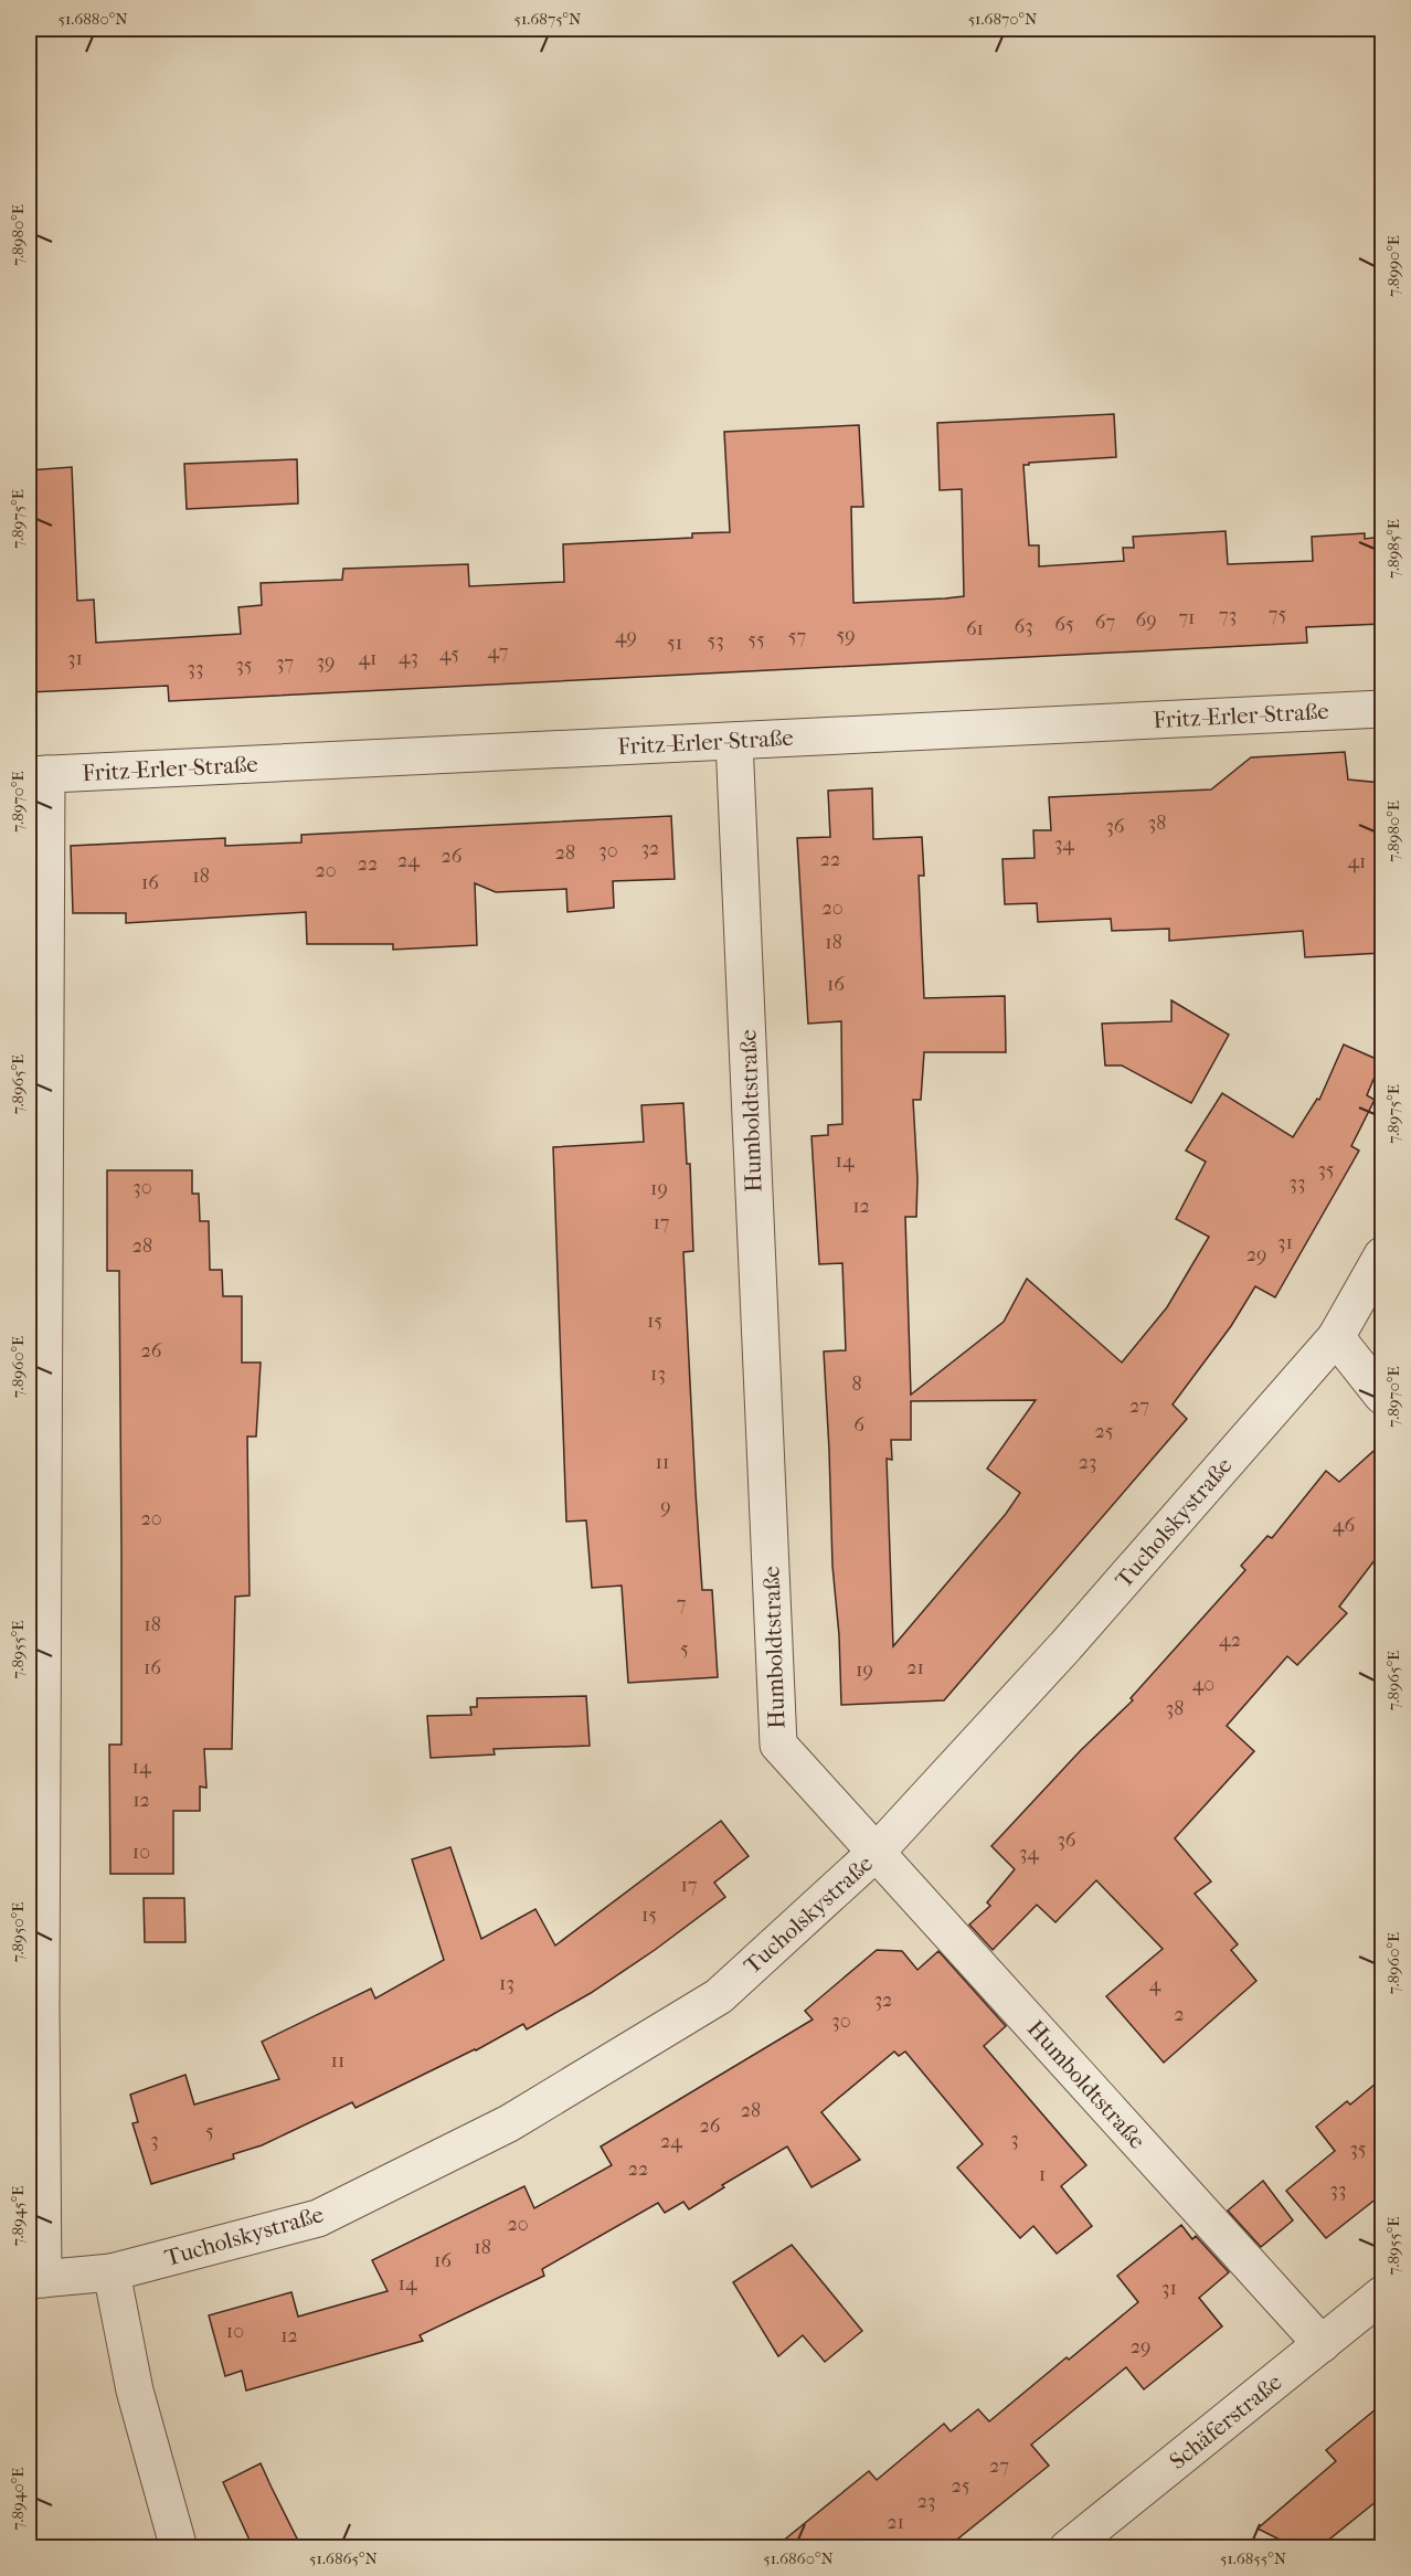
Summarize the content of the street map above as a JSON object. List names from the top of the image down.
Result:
{
  "streets": {
    "street": [
      "Fritz-Erler-Straße",
      "Humboldtstraße",
      "Tucholskystraße",
      "Schäferstraße"
    ]
  },
  "crossings": [
    ["Fritz-Erler-Straße", "Humboldtstraße"],
    ["Humboldtstraße", "Tucholskystraße"],
    ["Humboldtstraße", "Schäferstraße"]
  ],
  "house_numbers": [
    "75",
    "73",
    "71",
    "69",
    "67",
    "65",
    "63",
    "61",
    "59",
    "49",
    "57",
    "55",
    "53",
    "51",
    "47",
    "45",
    "43",
    "31",
    "41",
    "39",
    "37",
    "35",
    "33",
    "38",
    "36",
    "34",
    "32",
    "30",
    "28",
    "26",
    "22",
    "24",
    "41",
    "22",
    "20",
    "18",
    "16",
    "20",
    "18",
    "16",
    "14",
    "35",
    "33",
    "30",
    "19",
    "12",
    "17",
    "31",
    "28",
    "29",
    "15",
    "26",
    "13",
    "8",
    "27",
    "6",
    "25",
    "11",
    "23",
    "9",
    "20",
    "46",
    "7",
    "18",
    "42",
    "5",
    "16",
    "21",
    "19",
    "40",
    "38",
    "14",
    "12",
    "36",
    "10",
    "34",
    "17",
    "15",
    "13",
    "4",
    "32",
    "2",
    "30",
    "11",
    "28",
    "26",
    "5",
    "3",
    "3",
    "24",
    "35",
    "22",
    "1",
    "33",
    "20",
    "18",
    "16",
    "14",
    "31",
    "10",
    "12",
    "29",
    "27",
    "25",
    "23",
    "21"
  ],
  "coordinates": [
    "51.6880°N",
    "51.6875°N",
    "51.6870°N",
    "7.8980°E",
    "7.8990°E",
    "7.8975°E",
    "7.8985°E",
    "7.8970°E",
    "7.8965°E",
    "7.8960°E",
    "7.8955°E",
    "7.8950°E",
    "7.8945°E",
    "7.8940°E",
    "51.6865°N",
    "51.6860°N",
    "51.6855°N"
  ]
}
